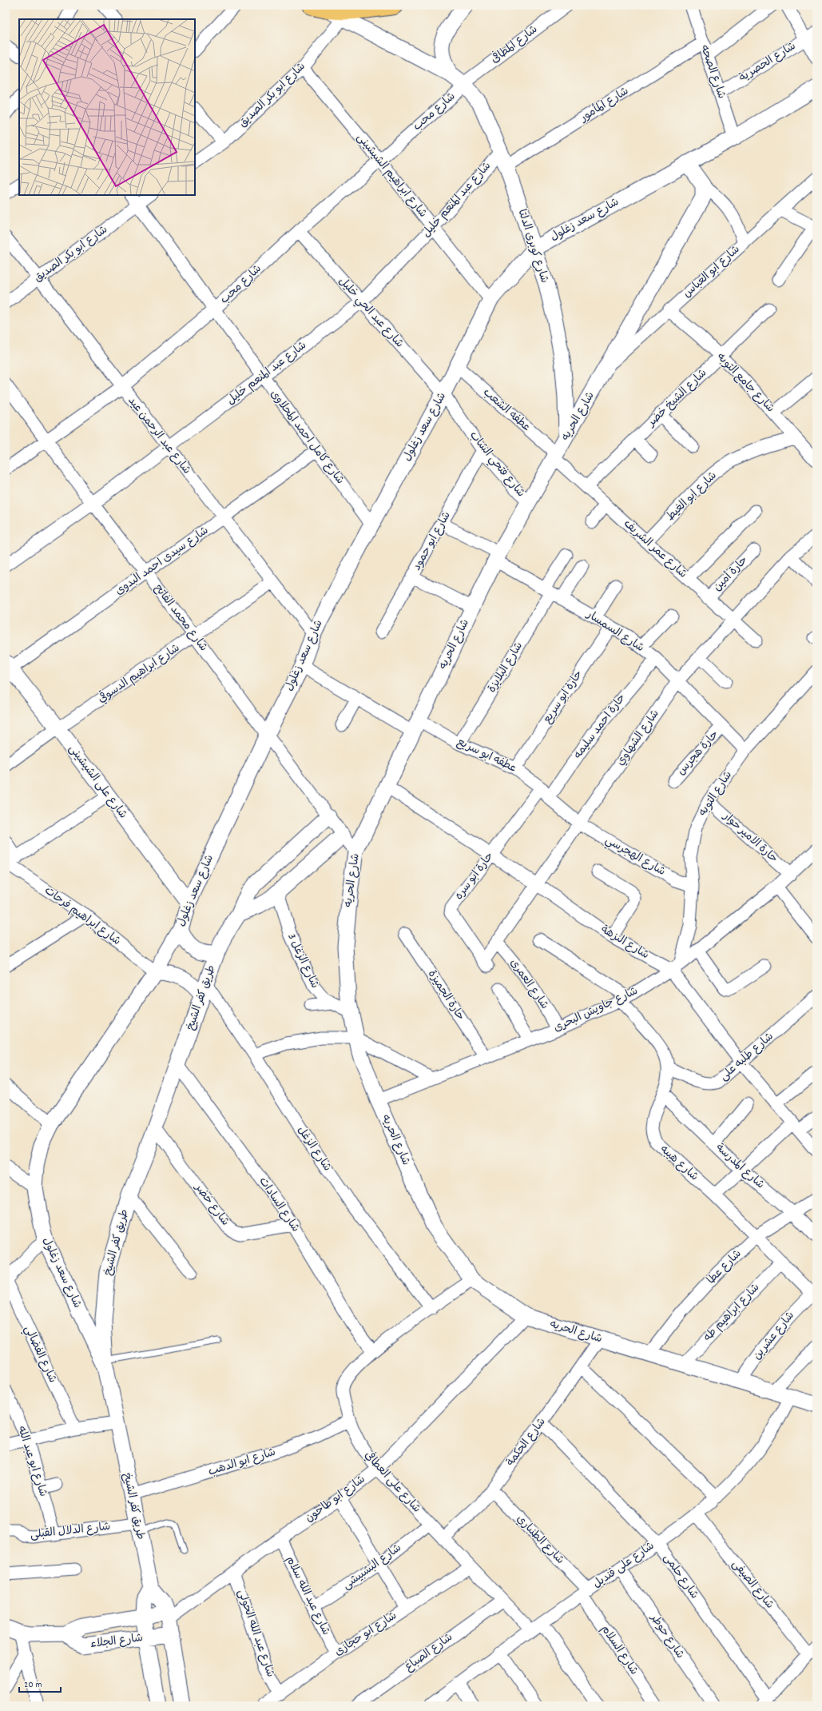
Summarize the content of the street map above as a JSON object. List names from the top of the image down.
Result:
{
  "streets": {
    "street": [
      "شارع المطافى",
      "شارع الحصرية",
      "شارع الصحه",
      "شارع ابو بكر الصديق",
      "شارع المأمور",
      "شارع محب",
      "شارع ابراهيم الشيشينى",
      "شارع عبد المنعم خليل",
      "شارع سعد زغلول",
      "شارع كوبرى الدلتا",
      "شارع ابو العباس",
      "شارع عبد الحي خليل",
      "شارع جامع التوبه",
      "شارع الشيخ خضر",
      "عطفه الشعب",
      "شارع الحريه",
      "شارع عبد الرحمن عيد",
      "شارع كامل احمد المحلاوى",
      "شارع فتحي الشاب",
      "شارع ابو الغيط",
      "شارع ابو حمود",
      "شارع عمر الشريف",
      "شارع سيدى احمد البدوى",
      "حارة أمين",
      "شارع محمد الفاتح",
      "شارع السمسار",
      "شارع البلايزة",
      "شارع ابراهيم الدسوقي",
      "حارة ابو سريع",
      "حارة احمد سليمه",
      "شارع الشهاوي",
      "حارة هجرس",
      "عطفه ابو سريع",
      "شارع على الشيشينى",
      "شارع التوبه",
      "حارة الامير حوار",
      "شارع الهجرسي",
      "حارة ابو سره",
      "شارع ابراهيم فرحات",
      "شارع النزهة",
      "شارع الزغل 3",
      "شارع العمرى",
      "حارة الجميزة",
      "طريق كفر الشيخ",
      "شارع جاويش البحرى",
      "شارع طلبه على",
      "شارع الزغل",
      "شارع هيبه",
      "شارع المدرسة",
      "شارع خضر",
      "شارع السادات",
      "شارع عطا",
      "شارع ابراهيم طه",
      "شارع عشرين",
      "شارع الفضالي",
      "شارع الحكمة",
      "شارع ابو عبد الله",
      "شارع ابو الدهب",
      "شارع على العطافي",
      "شارع ابو طاحون",
      "شارع الدلال القبلى",
      "شارع الطنباري",
      "شارع على قنديل",
      "شارع البشبيشى",
      "شارع حلمى",
      "شارع الصيفى",
      "شارع عبد الله سلام",
      "شارع عبد الله الخولى",
      "شارع ابو حجازى",
      "شارع حوطر",
      "شارع الجلاء",
      "شارع السلام",
      "شارع الصباغ"
    ]
  },
  "crossings": [
    ["شارع المطافى", "شارع محب"],
    ["شارع المطافى", "شارع كوبرى الدلتا"],
    ["شارع الحصرية", "شارع الصحه"],
    ["شارع الصحه", "شارع المأمور"],
    ["شارع الصحه", "شارع سعد زغلول"],
    ["شارع ابو بكر الصديق", "شارع ابراهيم الشيشينى"],
    ["شارع ابو بكر الصديق", "شارع كوبرى الدلتا"],
    ["شارع ابو بكر الصديق", "شارع عبد الرحمن عيد"],
    ["شارع ابو بكر الصديق", "شارع كامل احمد المحلاوى"],
    ["شارع المأمور", "شارع كوبرى الدلتا"],
    ["شارع محب", "شارع ابراهيم الشيشينى"],
    ["شارع محب", "شارع كوبرى الدلتا"],
    ["شارع محب", "شارع عبد الحي خليل"],
    ["شارع محب", "شارع عبد الرحمن عيد"],
    ["شارع محب", "شارع كامل احمد المحلاوى"],
    ["شارع محب", "شارع محمد الفاتح"],
    ["شارع ابراهيم الشيشينى", "شارع عبد المنعم خليل"],
    ["شارع ابراهيم الشيشينى", "شارع سعد زغلول"],
    ["شارع عبد المنعم خليل", "شارع كوبرى الدلتا"],
    ["شارع عبد المنعم خليل", "شارع عبد الحي خليل"],
    ["شارع عبد المنعم خليل", "شارع عبد الرحمن عيد"],
    ["شارع عبد المنعم خليل", "شارع كامل احمد المحلاوى"],
    ["شارع عبد المنعم خليل", "شارع محمد الفاتح"],
    ["شارع سعد زغلول", "شارع كوبرى الدلتا"],
    ["شارع سعد زغلول", "شارع عبد الحي خليل"],
    ["شارع سعد زغلول", "عطفه الشعب"],
    ["شارع سعد زغلول", "شارع عبد الرحمن عيد"],
    ["شارع سعد زغلول", "شارع كامل احمد المحلاوى"],
    ["شارع سعد زغلول", "شارع فتحي الشاب"],
    ["شارع سعد زغلول", "شارع محمد الفاتح"],
    ["شارع سعد زغلول", "عطفه ابو سريع"],
    ["شارع سعد زغلول", "شارع على الشيشينى"],
    ["شارع سعد زغلول", "شارع ابراهيم فرحات"],
    ["شارع سعد زغلول", "طريق كفر الشيخ"],
    ["شارع كوبرى الدلتا", "شارع الحريه"],
    ["شارع ابو العباس", "شارع جامع التوبه"],
    ["شارع ابو العباس", "شارع الحريه"],
    ["شارع عبد الحي خليل", "شارع فتحي الشاب"],
    ["شارع جامع التوبه", "شارع الشيخ خضر"],
    ["شارع جامع التوبه", "شارع ابو الغيط"],
    ["شارع الشيخ خضر", "شارع عمر الشريف"],
    ["عطفه الشعب", "شارع الحريه"],
    ["عطفه الشعب", "شارع عمر الشريف"],
    ["شارع الحريه", "شارع فتحي الشاب"],
    ["شارع الحريه", "شارع عمر الشريف"],
    ["شارع الحريه", "شارع محمد الفاتح"],
    ["شارع الحريه", "شارع السمسار"],
    ["شارع الحريه", "عطفه ابو سريع"],
    ["شارع الحريه", "شارع النزهة"],
    ["شارع الحريه", "شارع الزغل 3"],
    ["شارع الحريه", "شارع جاويش البحرى"],
    ["شارع الحريه", "شارع عطا"],
    ["شارع الحريه", "شارع ابراهيم طه"],
    ["شارع الحريه", "شارع عشرين"],
    ["شارع الحريه", "شارع الحكمة"],
    ["شارع الحريه", "شارع على العطافي"],
    ["شارع الحريه", "شارع ابو طاحون"],
    ["شارع الحريه", "شارع على قنديل"],
    ["شارع عبد الرحمن عيد", "شارع سيدى احمد البدوى"],
    ["شارع عبد الرحمن عيد", "شارع ابراهيم الدسوقي"],
    ["شارع كامل احمد المحلاوى", "شارع سيدى احمد البدوى"],
    ["شارع فتحي الشاب", "شارع ابو حمود"],
    ["شارع ابو الغيط", "شارع عمر الشريف"],
    ["شارع ابو حمود", "شارع السمسار"],
    ["شارع عمر الشريف", "حارة أمين"],
    ["شارع عمر الشريف", "شارع الشهاوي"],
    ["شارع سيدى احمد البدوى", "شارع محمد الفاتح"],
    ["شارع سيدى احمد البدوى", "شارع على الشيشينى"],
    ["شارع محمد الفاتح", "شارع ابراهيم الدسوقي"],
    ["شارع محمد الفاتح", "طريق كفر الشيخ"],
    ["شارع السمسار", "شارع البلايزة"],
    ["شارع السمسار", "حارة ابو سريع"],
    ["شارع السمسار", "حارة احمد سليمه"],
    ["شارع السمسار", "شارع الشهاوي"],
    ["شارع السمسار", "حارة هجرس"],
    ["شارع السمسار", "شارع التوبه"],
    ["شارع البلايزة", "عطفه ابو سريع"],
    ["شارع ابراهيم الدسوقي", "شارع على الشيشينى"],
    ["حارة ابو سريع", "عطفه ابو سريع"],
    ["حارة احمد سليمه", "عطفه ابو سريع"],
    ["شارع الشهاوي", "عطفه ابو سريع"],
    ["شارع الشهاوي", "شارع الهجرسي"],
    ["شارع الشهاوي", "حارة ابو سره"],
    ["شارع الشهاوي", "شارع النزهة"],
    ["شارع الشهاوي", "شارع العمرى"],
    ["عطفه ابو سريع", "شارع الهجرسي"],
    ["عطفه ابو سريع", "حارة ابو سره"],
    ["شارع التوبه", "حارة الامير حوار"],
    ["شارع التوبه", "شارع الهجرسي"],
    ["شارع التوبه", "شارع النزهة"],
    ["شارع التوبه", "شارع جاويش البحرى"],
    ["حارة الامير حوار", "شارع جاويش البحرى"],
    ["حارة ابو سره", "شارع النزهة"],
    ["شارع النزهة", "شارع جاويش البحرى"],
    ["شارع النزهة", "شارع طلبه على"],
    ["شارع العمرى", "شارع جاويش البحرى"],
    ["حارة الجميزة", "شارع جاويش البحرى"],
    ["طريق كفر الشيخ", "شارع الزغل"],
    ["طريق كفر الشيخ", "شارع خضر"],
    ["طريق كفر الشيخ", "شارع السادات"],
    ["طريق كفر الشيخ", "شارع ابو الدهب"],
    ["طريق كفر الشيخ", "شارع ابو طاحون"],
    ["طريق كفر الشيخ", "شارع الدلال القبلى"],
    ["طريق كفر الشيخ", "شارع الجلاء"],
    ["شارع جاويش البحرى", "شارع هيبه"],
    ["شارع طلبه على", "شارع هيبه"],
    ["شارع الزغل", "شارع على العطافي"],
    ["شارع هيبه", "شارع المدرسة"],
    ["شارع هيبه", "شارع عطا"],
    ["شارع هيبه", "شارع ابراهيم طه"],
    ["شارع هيبه", "شارع عشرين"],
    ["شارع المدرسة", "شارع عطا"],
    ["شارع خضر", "شارع السادات"],
    ["شارع السادات", "شارع على العطافي"],
    ["شارع الحكمة", "شارع على العطافي"],
    ["شارع الحكمة", "شارع الطنباري"],
    ["شارع الحكمة", "شارع حلمى"],
    ["شارع ابو عبد الله", "شارع الدلال القبلى"],
    ["شارع ابو الدهب", "شارع على العطافي"],
    ["شارع على العطافي", "شارع ابو طاحون"],
    ["شارع على العطافي", "شارع على قنديل"],
    ["شارع على العطافي", "شارع البشبيشى"],
    ["شارع على العطافي", "شارع ابو حجازى"],
    ["شارع على العطافي", "شارع الصباغ"],
    ["شارع ابو طاحون", "شارع عبد الله سلام"],
    ["شارع ابو طاحون", "شارع عبد الله الخولى"],
    ["شارع ابو طاحون", "شارع الجلاء"],
    ["شارع الطنباري", "شارع على قنديل"],
    ["شارع الطنباري", "شارع السلام"],
    ["شارع على قنديل", "شارع حلمى"],
    ["شارع على قنديل", "شارع الصيفى"],
    ["شارع على قنديل", "شارع حوطر"],
    ["شارع على قنديل", "شارع السلام"],
    ["شارع البشبيشى", "شارع عبد الله سلام"],
    ["شارع عبد الله سلام", "شارع ابو حجازى"],
    ["شارع عبد الله الخولى", "شارع ابو حجازى"]
  ],
  "scale_bar": "20 m"
}
